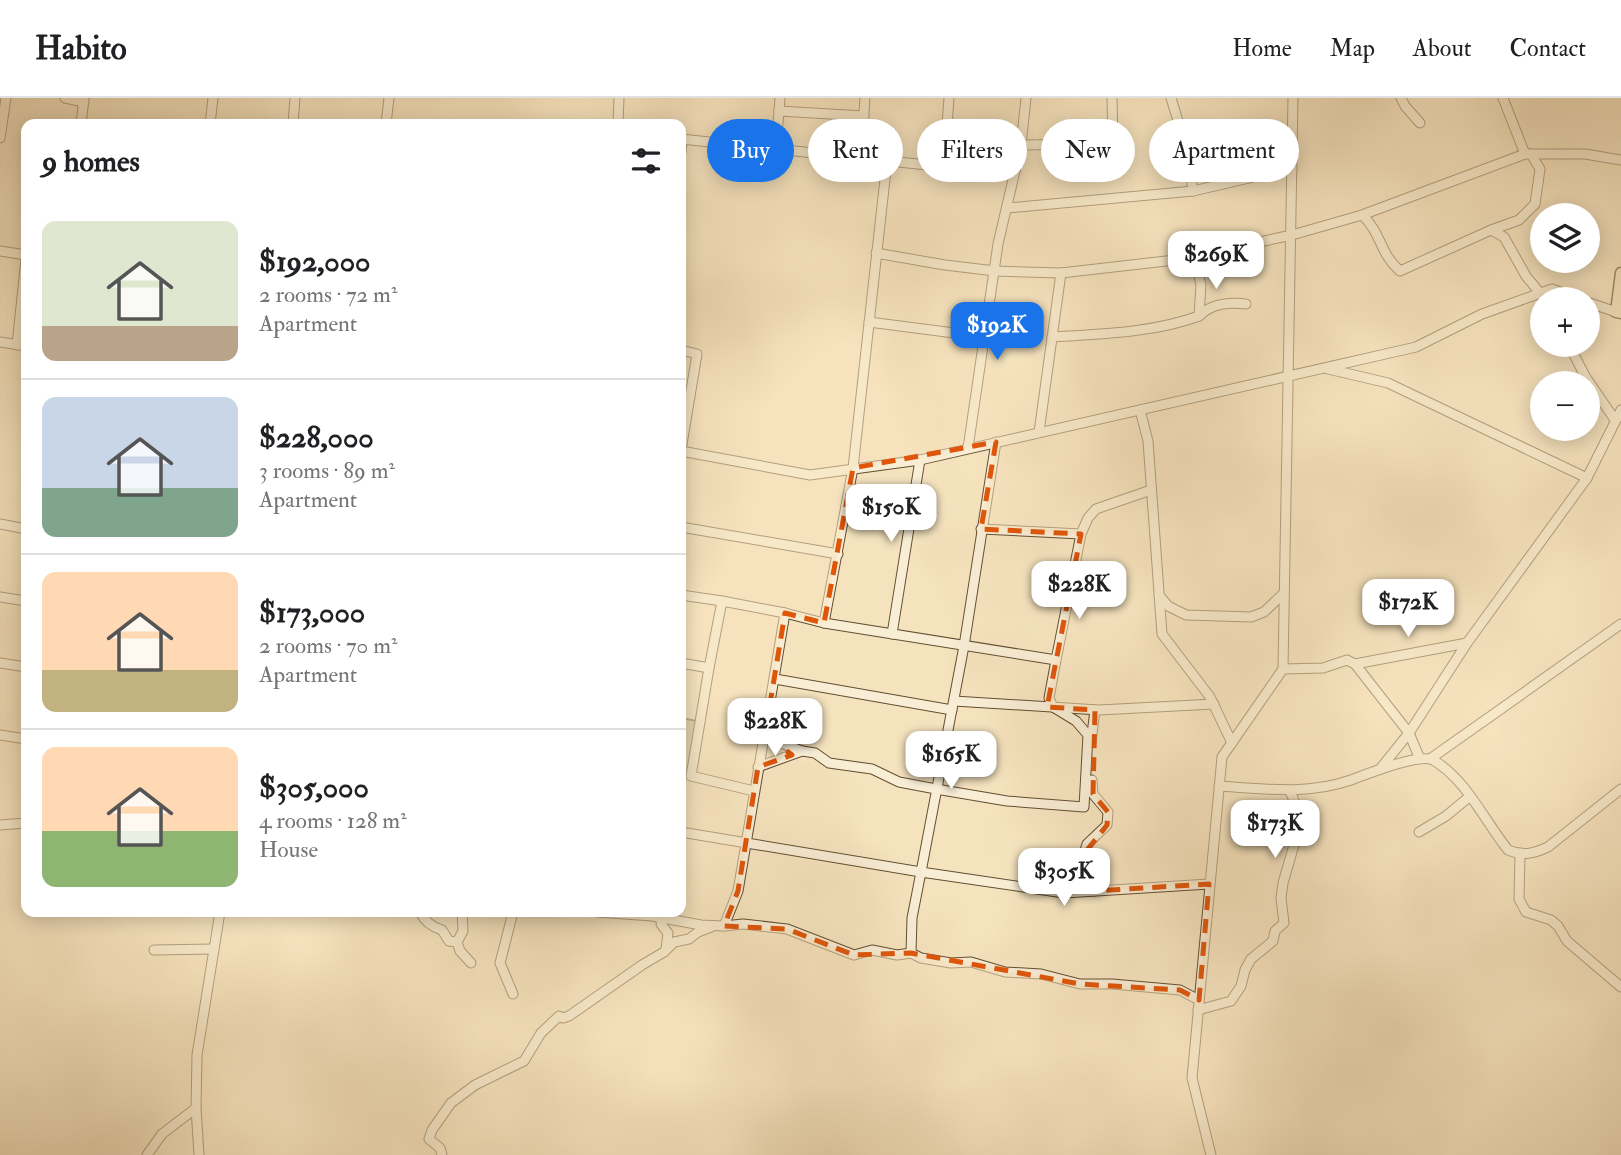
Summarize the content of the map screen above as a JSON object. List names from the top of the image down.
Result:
{
  "page": {
    "header": "Habito",
    "nav": [
      "Home",
      "Map",
      "About",
      "Contact"
    ],
    "chip": [
      "Buy",
      "Rent",
      "Filters",
      "New",
      "Apartment"
    ],
    "heading": "9 homes",
    "map_buttons": ["+", "−"],
    "list": [
      {
        "name": "$192,000",
        "note": "2 rooms · 72 m² · Apartment"
      },
      {
        "name": "$228,000",
        "note": "3 rooms · 89 m² · Apartment"
      },
      {
        "name": "$173,000",
        "note": "2 rooms · 70 m² · Apartment"
      },
      {
        "name": "$305,000",
        "note": "4 rooms · 128 m² · House"
      }
    ],
    "price": [
      "$269K",
      "$192K",
      "$150K",
      "$228K",
      "$172K",
      "$228K",
      "$165K",
      "$173K",
      "$305K"
    ]
  }
}
